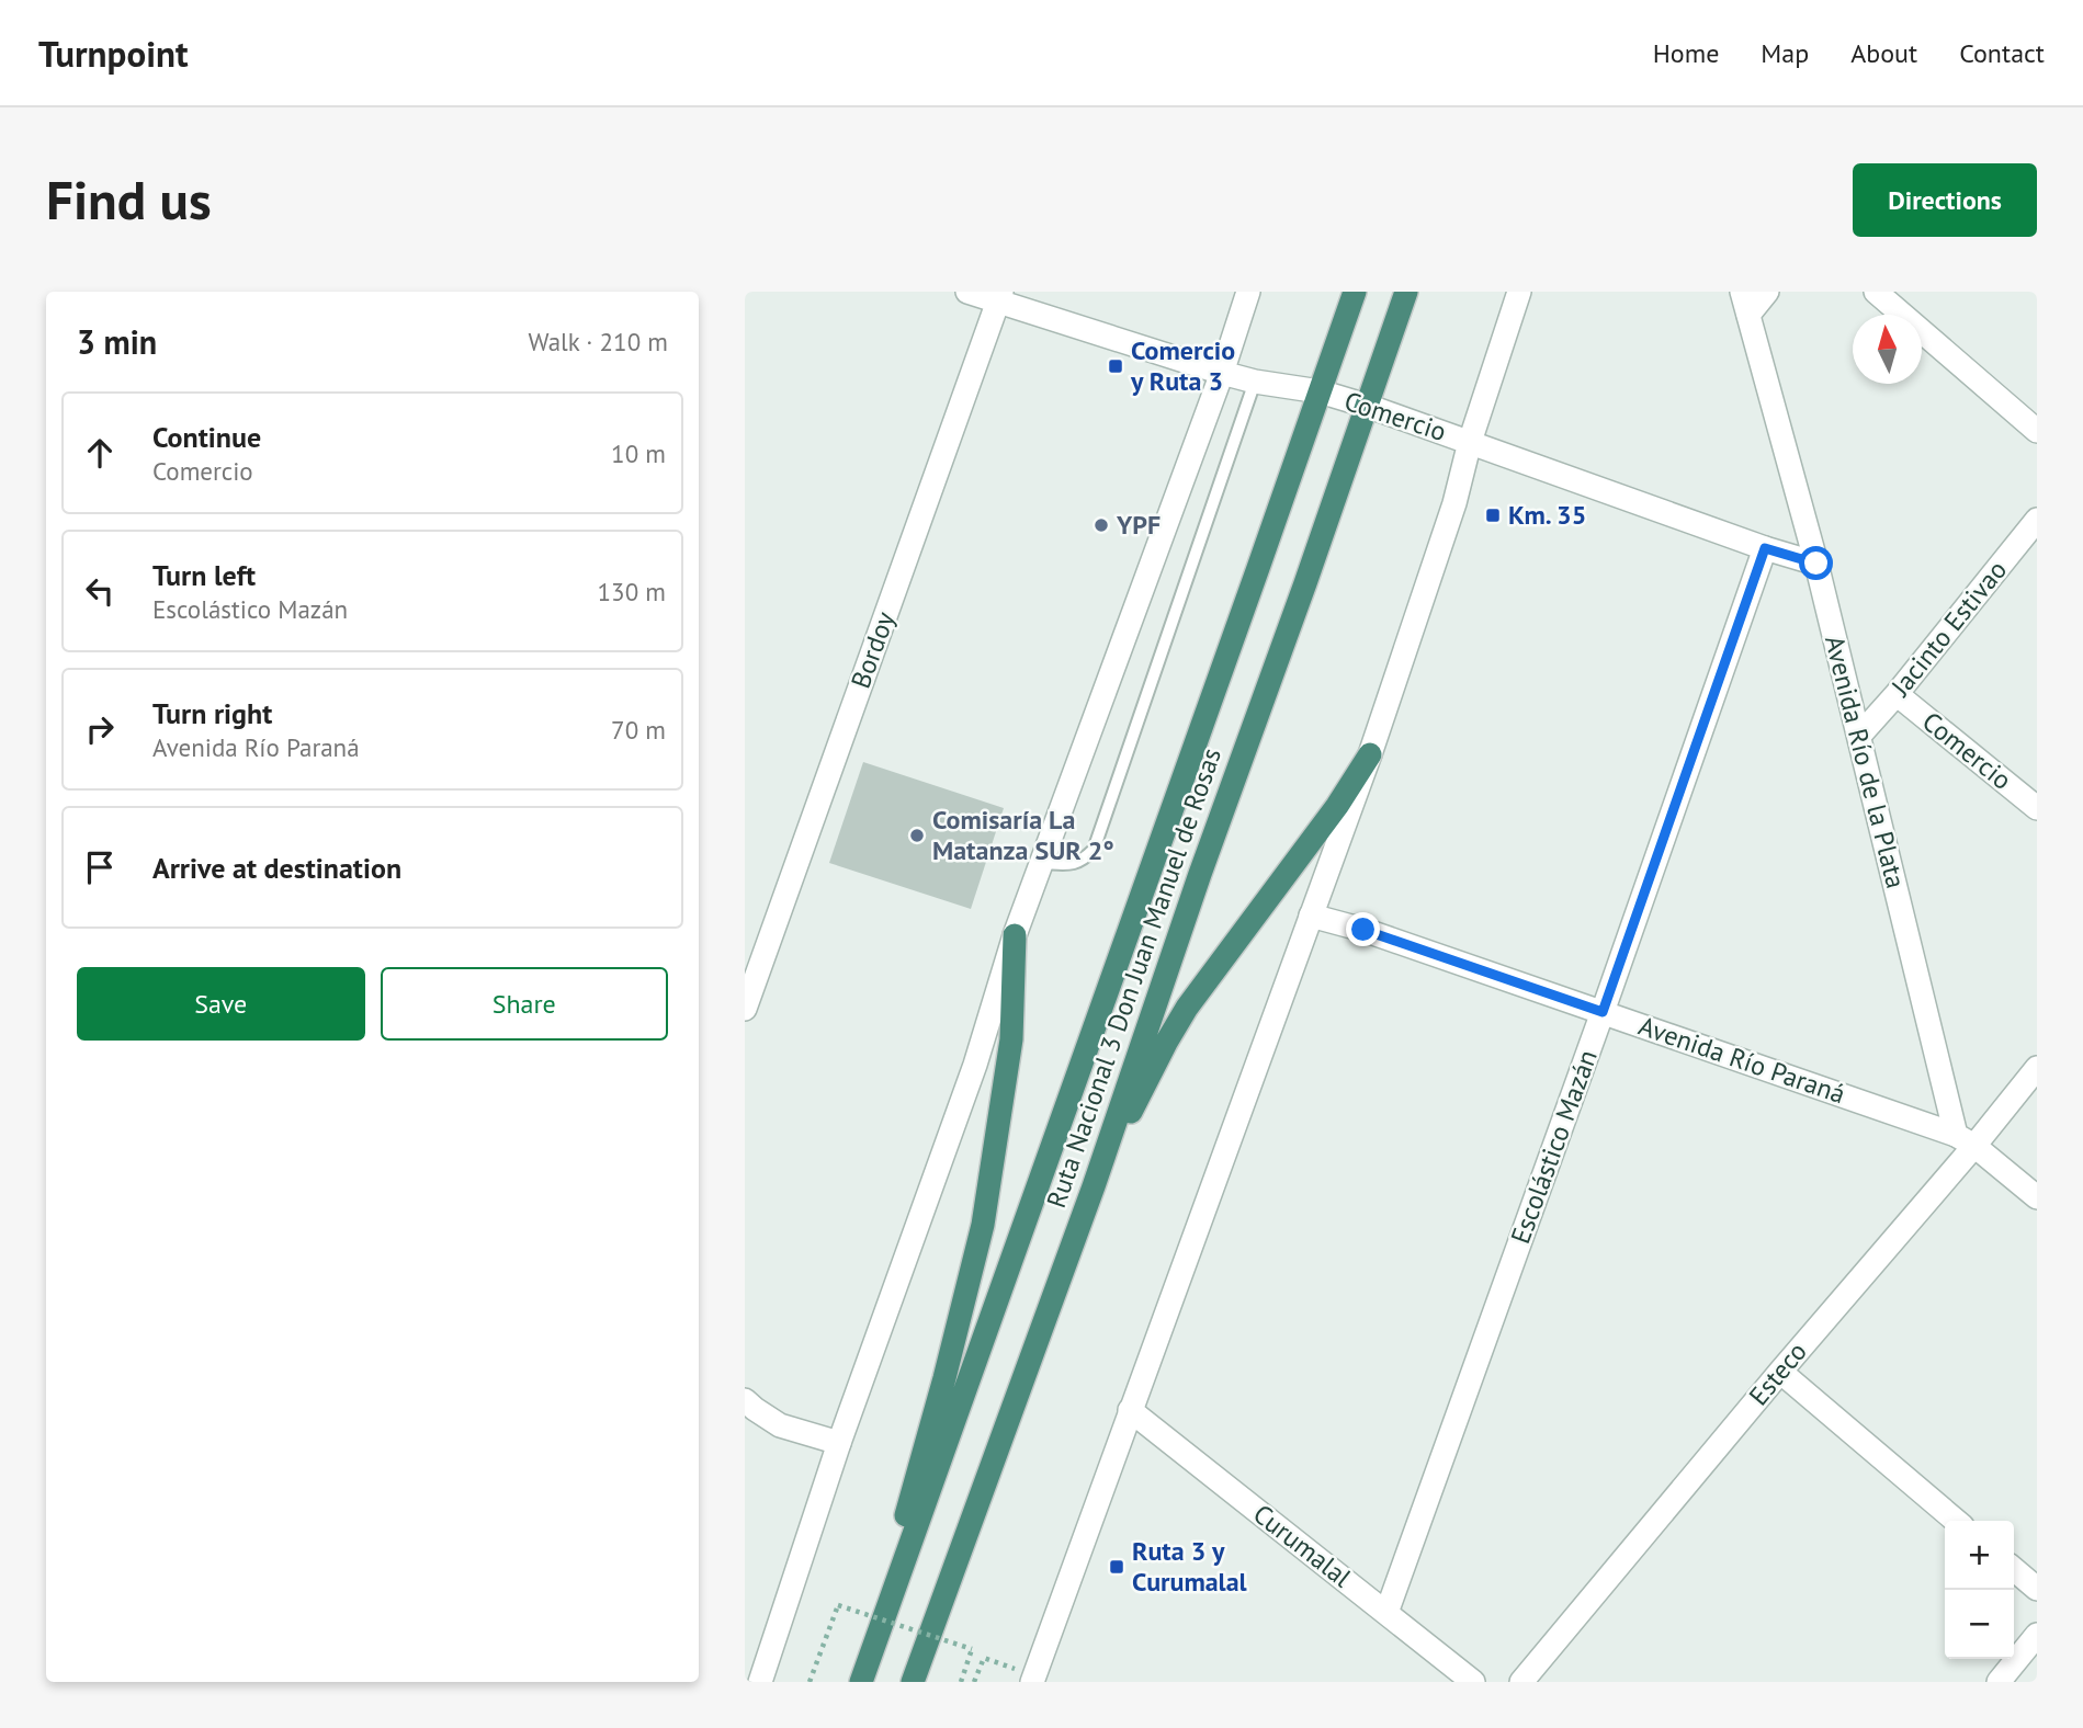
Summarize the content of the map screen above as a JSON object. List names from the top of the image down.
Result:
{
  "streets": {
    "highway": ["Ruta Nacional 3 Don Juan Manuel de Rosas"],
    "street": [
      "Comercio",
      "Jacinto Estivao",
      "Bordoy",
      "Avenida Río de la Plata",
      "Avenida Río Paraná",
      "Escolástico Mazán",
      "Esteco",
      "Curumalal"
    ]
  },
  "crossings": [
    ["Comercio", "Jacinto Estivao"],
    ["Comercio", "Bordoy"],
    ["Comercio", "Avenida Río de la Plata"],
    ["Comercio", "Ruta Nacional 3 Don Juan Manuel de Rosas"],
    ["Comercio", "Escolástico Mazán"],
    ["Jacinto Estivao", "Avenida Río de la Plata"],
    ["Avenida Río de la Plata", "Avenida Río Paraná"],
    ["Avenida Río de la Plata", "Esteco"],
    ["Avenida Río Paraná", "Escolástico Mazán"],
    ["Avenida Río Paraná", "Esteco"],
    ["Escolástico Mazán", "Curumalal"]
  ],
  "places": {
    "transit": ["Comercio y Ruta 3", "Km. 35", "Ruta 3 y Curumalal"],
    "other": ["YPF", "Comisaría La Matanza SUR 2°"]
  },
  "north": "top",
  "page": {
    "header": "Turnpoint",
    "nav": [
      "Home",
      "Map",
      "About",
      "Contact"
    ],
    "buttons": [
      "Directions",
      ["Save", "Share"]
    ],
    "title": "Find us",
    "heading": ["3 min", "Walk · 210 m"],
    "list": [
      ["Continue", "Comercio", "10 m"],
      ["Turn left", "Escolástico Mazán", "130 m"],
      ["Turn right", "Avenida Río Paraná", "70 m"],
      "Arrive at destination"
    ],
    "map_buttons": ["+", "−"]
  }
}
